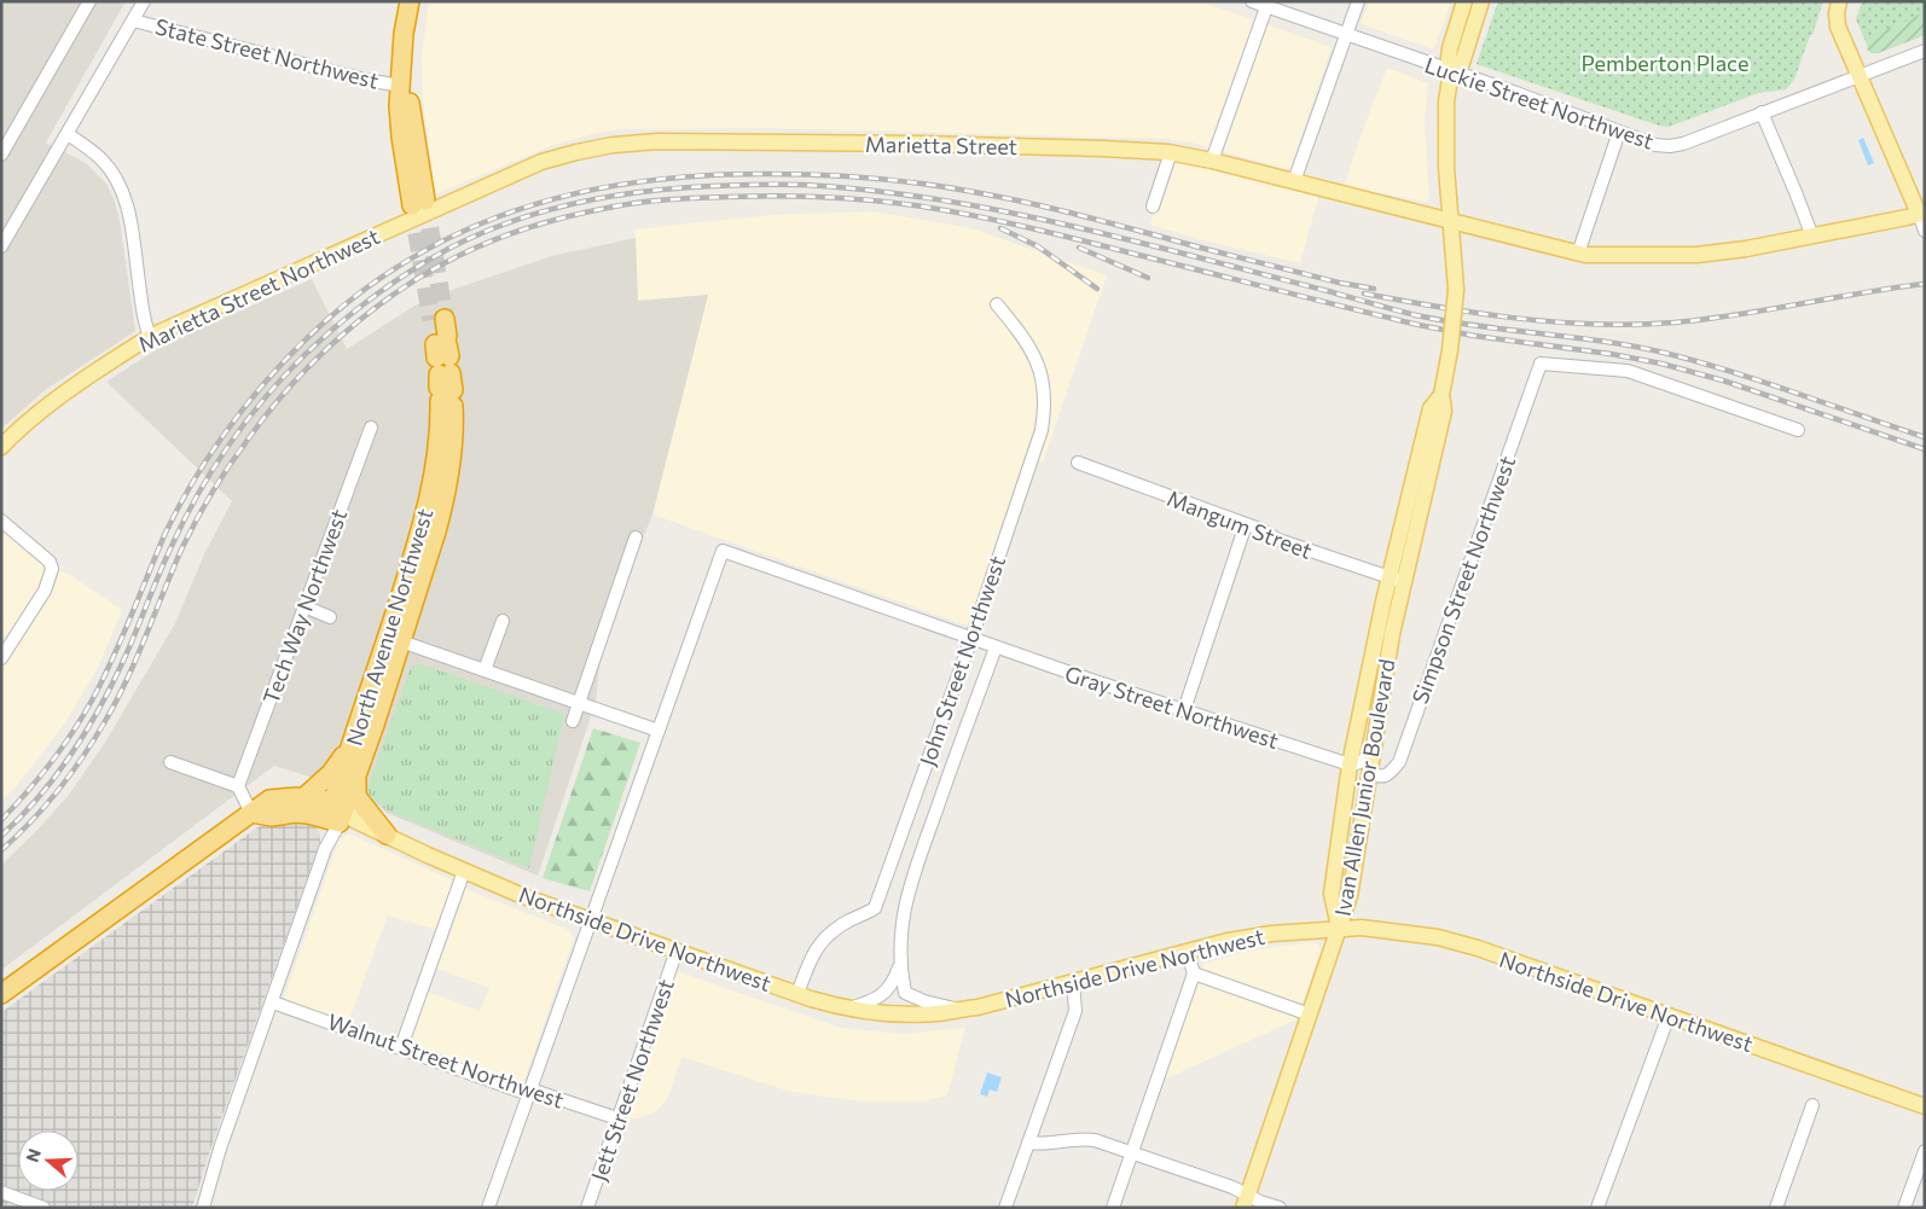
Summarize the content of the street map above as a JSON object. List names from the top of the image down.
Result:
{
  "streets": {
    "highway": ["North Avenue Northwest", "Northside Drive Northwest"],
    "main road": ["Marietta Street", "Marietta Street Northwest", "Ivan Allen Junior Boulevard"],
    "street": [
      "State Street Northwest",
      "Luckie Street Northwest",
      "Mangum Street",
      "Simpson Street Northwest",
      "Tech Way Northwest",
      "John Street Northwest",
      "Gray Street Northwest",
      "Walnut Street Northwest",
      "Jett Street Northwest"
    ]
  },
  "crossings": [
    ["Luckie Street Northwest", "Ivan Allen Junior Boulevard"],
    ["Marietta Street", "Marietta Street Northwest"],
    ["Marietta Street", "Ivan Allen Junior Boulevard"],
    ["Mangum Street", "Ivan Allen Junior Boulevard"],
    ["Simpson Street Northwest", "Ivan Allen Junior Boulevard"],
    ["North Avenue Northwest", "Northside Drive Northwest"],
    ["North Avenue Northwest", "Walnut Street Northwest"],
    ["John Street Northwest", "Gray Street Northwest"],
    ["John Street Northwest", "Northside Drive Northwest"],
    ["Gray Street Northwest", "Ivan Allen Junior Boulevard"],
    ["Ivan Allen Junior Boulevard", "Northside Drive Northwest"],
    ["Northside Drive Northwest", "Jett Street Northwest"],
    ["Walnut Street Northwest", "Jett Street Northwest"]
  ],
  "parks": ["Pemberton Place"],
  "north": "left"
}
